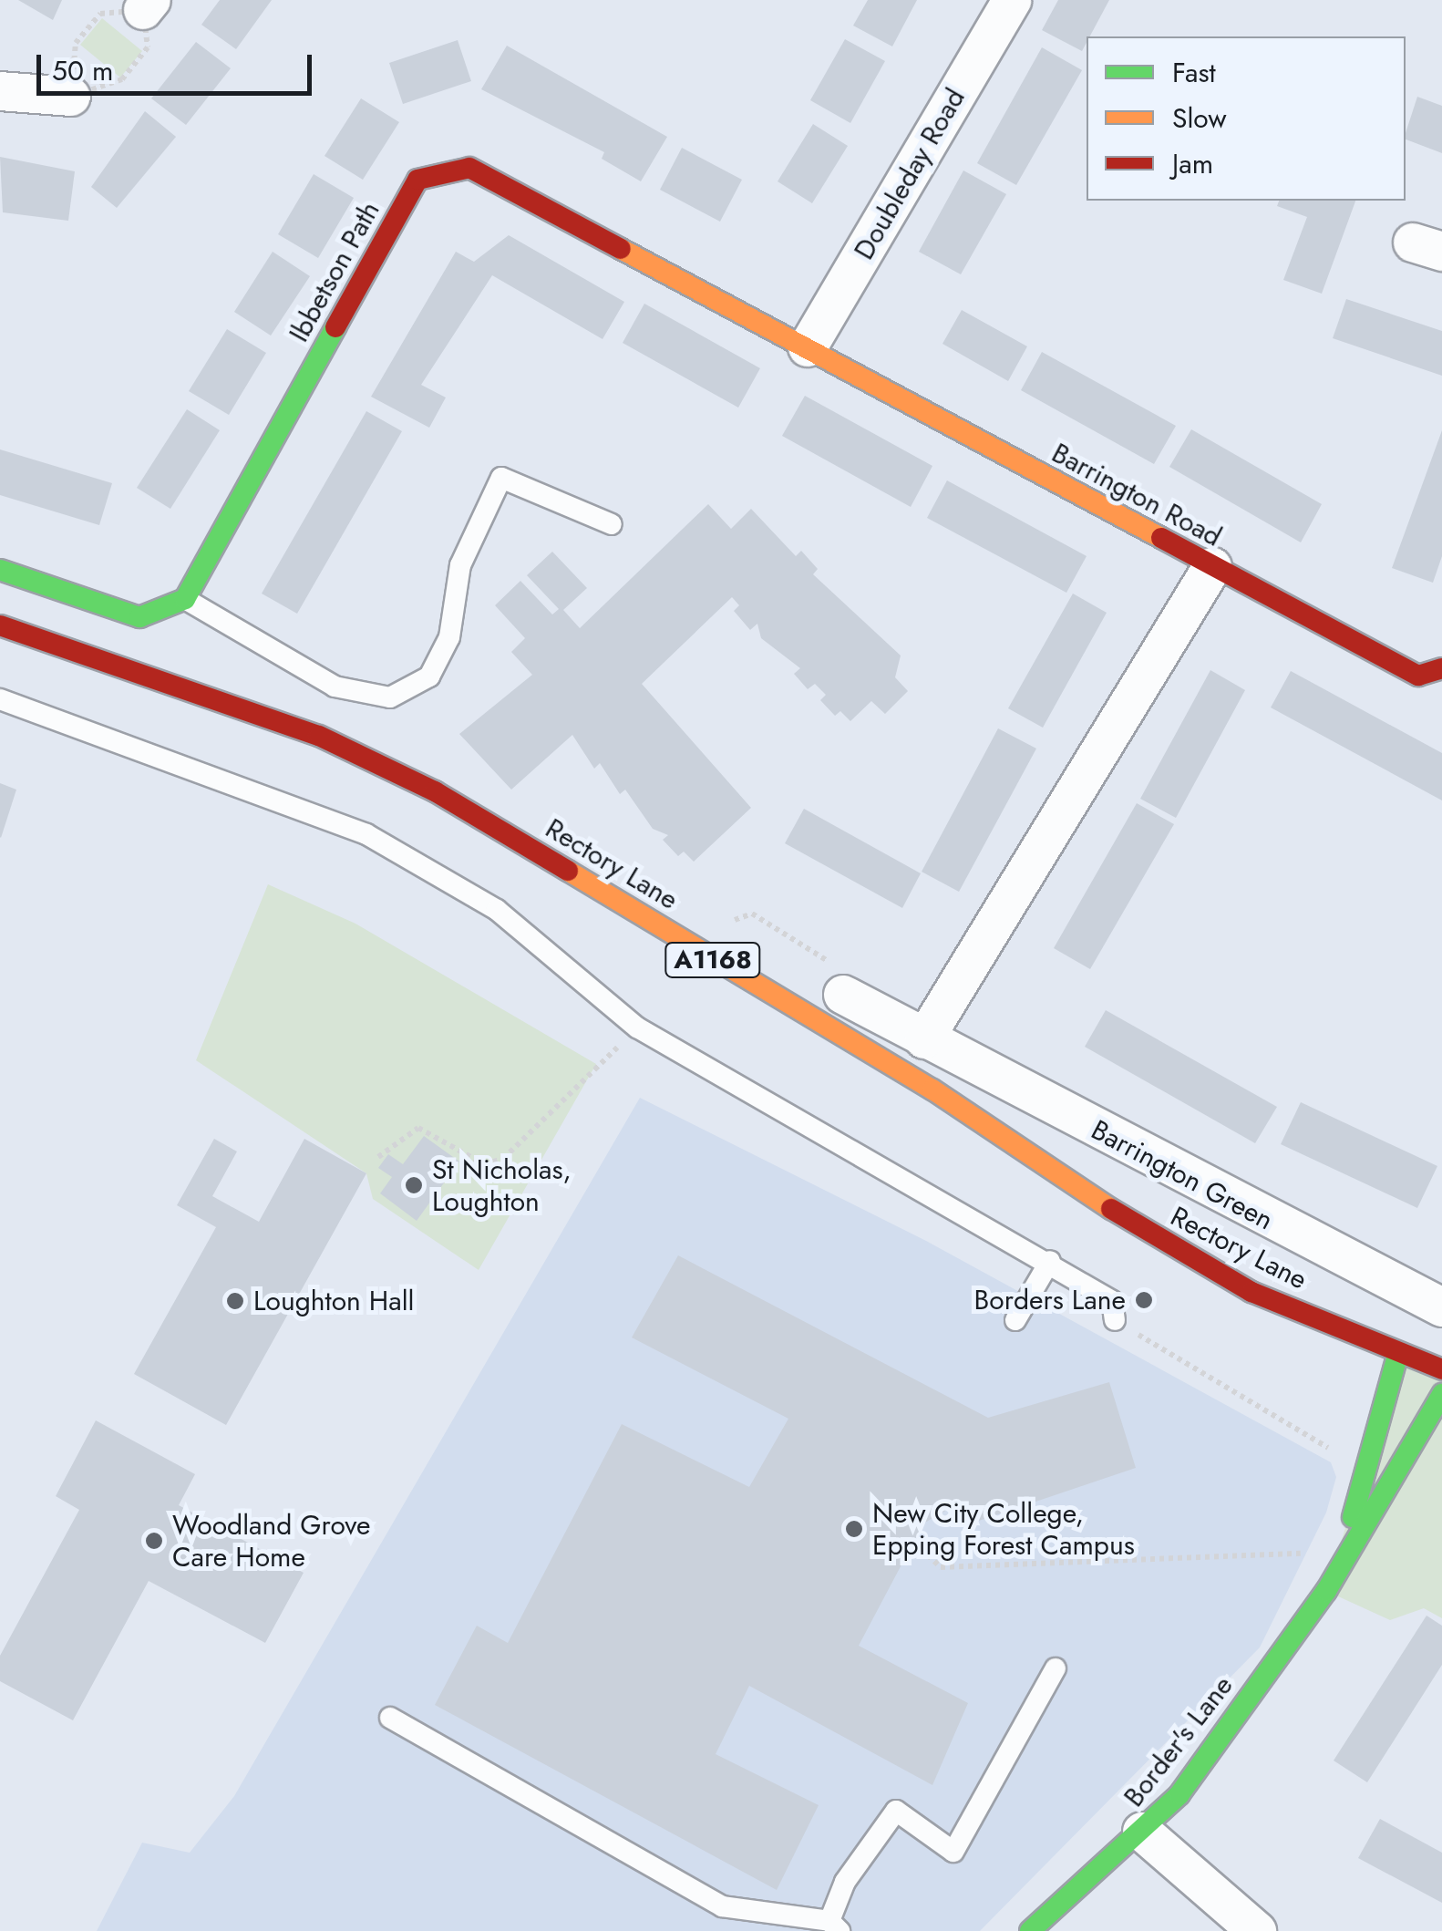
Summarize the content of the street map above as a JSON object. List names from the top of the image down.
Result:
{
  "streets": {
    "street": [
      "Doubleday Road",
      "Ibbetson Path",
      "Barrington Road",
      "Rectory Lane",
      "A1168",
      "Barrington Green",
      "Border's Lane"
    ]
  },
  "crossings": [
    ["Doubleday Road", "Ibbetson Path"],
    ["Doubleday Road", "Barrington Road"],
    ["Ibbetson Path", "Barrington Road"],
    ["Rectory Lane", "A1168"],
    ["Rectory Lane", "Border's Lane"],
    ["A1168", "Border's Lane"]
  ],
  "places": [
    "St Nicholas, Loughton",
    "Borders Lane",
    "Loughton Hall",
    "New City College, Epping Forest Campus",
    "Woodland Grove Care Home"
  ],
  "legend": ["Fast", "Slow", "Jam"],
  "scale_bar": "50 m"
}
